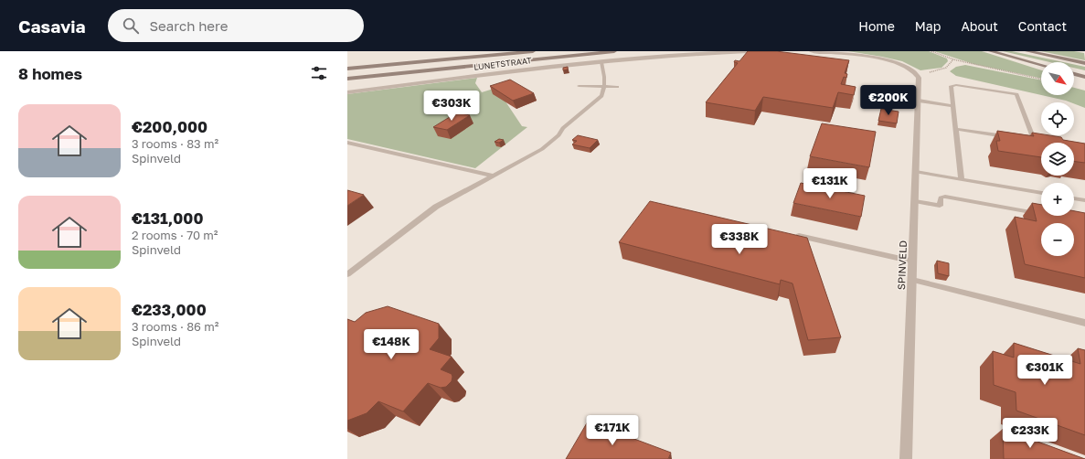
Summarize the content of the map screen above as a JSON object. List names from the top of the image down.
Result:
{
  "streets": {
    "main road": ["LUNETSTRAAT"],
    "street": ["SPINVELD"]
  },
  "north": "bottom right",
  "page": {
    "header": "Casavia",
    "search": "Search here",
    "nav": [
      "Home",
      "Map",
      "About",
      "Contact"
    ],
    "heading": "8 homes",
    "map_buttons": ["+", "−"],
    "price": [
      "€200K",
      "€303K",
      "€131K",
      "€338K",
      "€148K",
      "€301K",
      "€171K",
      "€233K"
    ],
    "list": [
      {
        "name": "€200,000",
        "note": "3 rooms · 83 m² · Spinveld"
      },
      {
        "name": "€131,000",
        "note": "2 rooms · 70 m² · Spinveld"
      },
      {
        "name": "€233,000",
        "note": "3 rooms · 86 m² · Spinveld"
      }
    ]
  }
}
